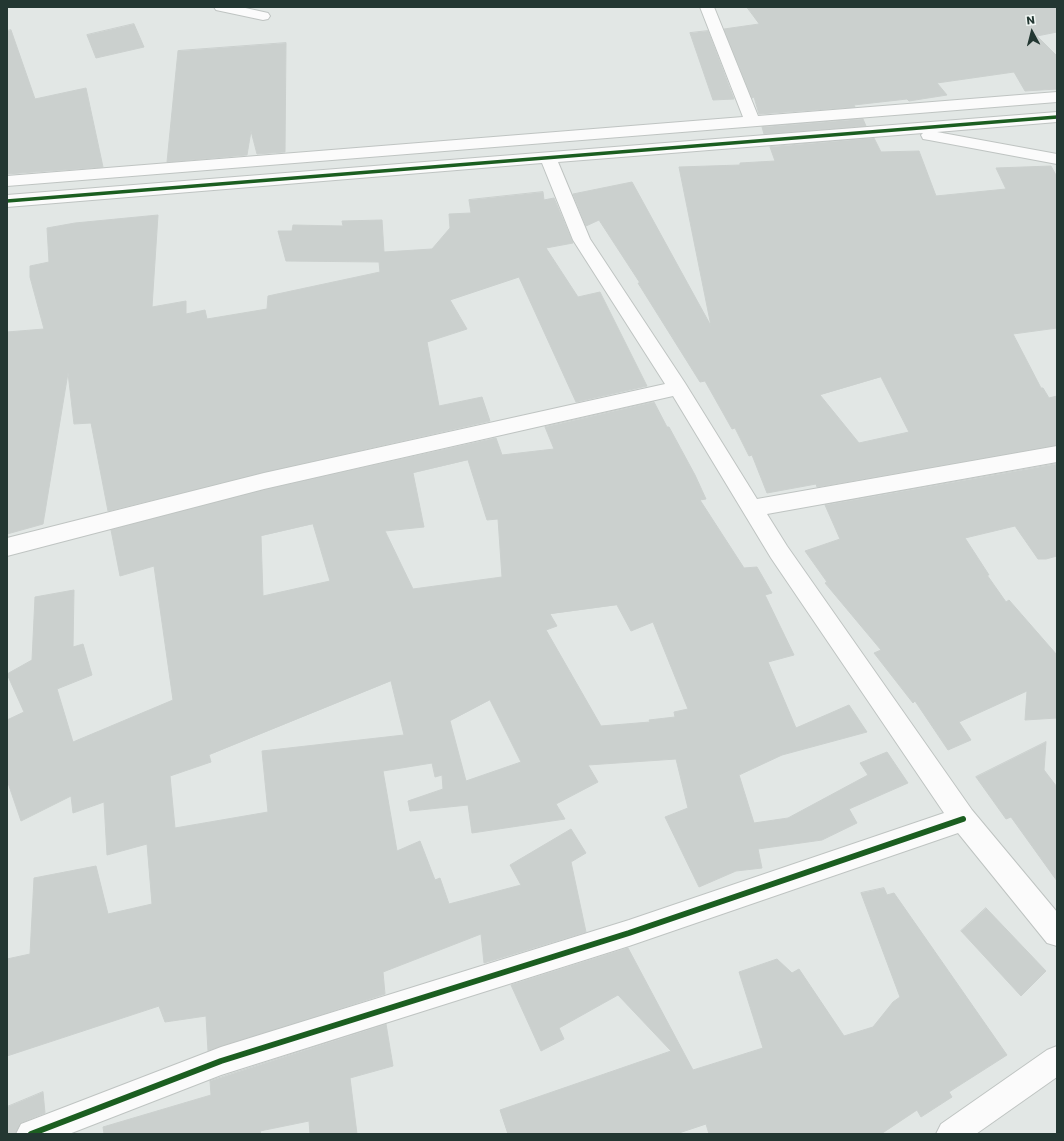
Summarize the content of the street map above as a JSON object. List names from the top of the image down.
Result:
{
  "north": "top"
}
